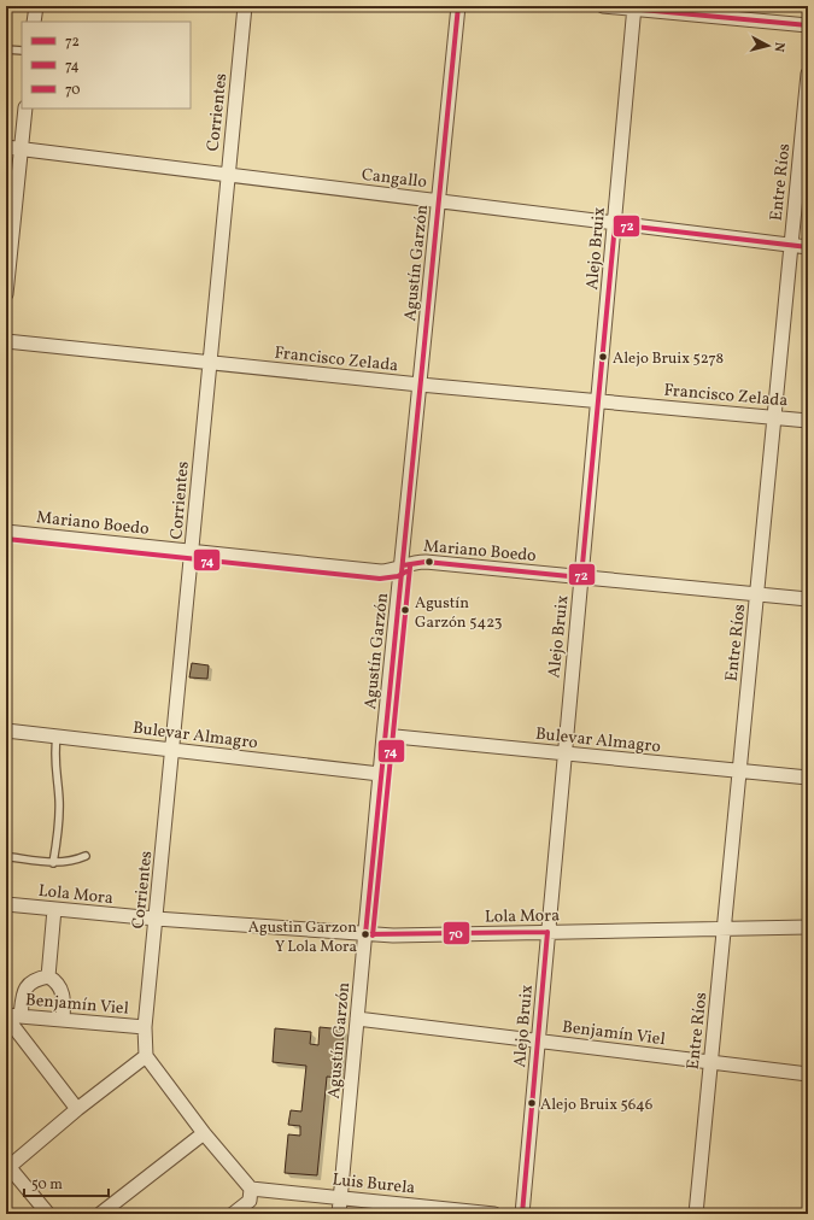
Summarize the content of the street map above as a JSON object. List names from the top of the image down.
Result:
{
  "streets": {
    "street": [
      "Corrientes",
      "Cangallo",
      "Entre Ríos",
      "Alejo Bruix",
      "Agustín Garzón",
      "Francisco Zelada",
      "Mariano Boedo",
      "Bulevar Almagro",
      "Lola Mora",
      "Benjamín Viel",
      "Luis Burela"
    ]
  },
  "crossings": [
    ["Corrientes", "Cangallo"],
    ["Corrientes", "Francisco Zelada"],
    ["Corrientes", "Mariano Boedo"],
    ["Corrientes", "Bulevar Almagro"],
    ["Corrientes", "Lola Mora"],
    ["Corrientes", "Benjamín Viel"],
    ["Cangallo", "Entre Ríos"],
    ["Cangallo", "Alejo Bruix"],
    ["Cangallo", "Agustín Garzón"],
    ["Entre Ríos", "Francisco Zelada"],
    ["Entre Ríos", "Mariano Boedo"],
    ["Entre Ríos", "Bulevar Almagro"],
    ["Entre Ríos", "Lola Mora"],
    ["Entre Ríos", "Benjamín Viel"],
    ["Alejo Bruix", "Francisco Zelada"],
    ["Alejo Bruix", "Mariano Boedo"],
    ["Alejo Bruix", "Bulevar Almagro"],
    ["Alejo Bruix", "Lola Mora"],
    ["Alejo Bruix", "Benjamín Viel"],
    ["Agustín Garzón", "Francisco Zelada"],
    ["Agustín Garzón", "Mariano Boedo"],
    ["Agustín Garzón", "Bulevar Almagro"],
    ["Agustín Garzón", "Lola Mora"],
    ["Agustín Garzón", "Benjamín Viel"],
    ["Agustín Garzón", "Luis Burela"]
  ],
  "places": [
    "Alejo Bruix 5278",
    "Agustín Garzón 5423",
    "Agustin Garzon Y Lola Mora",
    "Alejo Bruix 5646"
  ],
  "lines": ["transit line 72", "transit line 74", "transit line 70"],
  "legend": ["72", "74", "70"],
  "scale_bar": "50 m",
  "north": "right"
}
